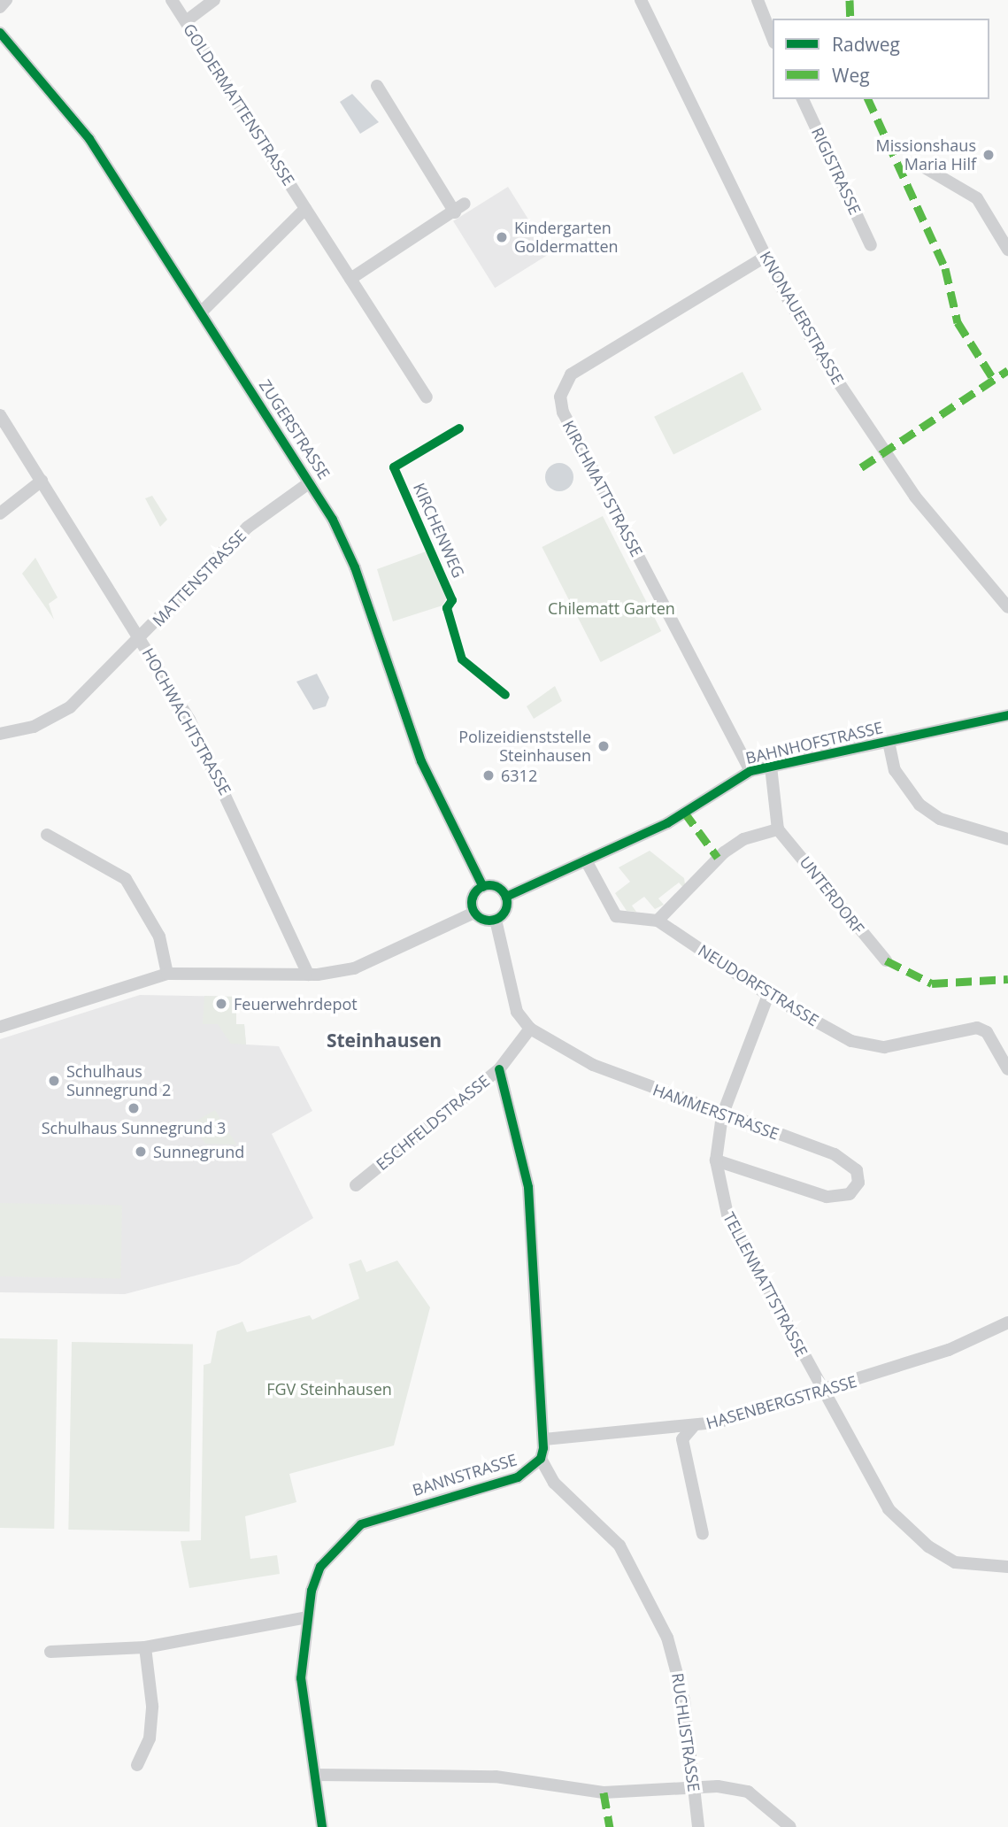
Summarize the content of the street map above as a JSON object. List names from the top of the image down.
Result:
{
  "streets": {
    "street": [
      "GOLDERMATTENSTRASSE",
      "RIGISTRASSE",
      "KNONAUERSTRASSE",
      "ZUGERSTRASSE",
      "KIRCHMATTSTRASSE",
      "MATTENSTRASSE",
      "HOCHWACHTSTRASSE",
      "BAHNHOFSTRASSE",
      "UNTERDORF",
      "NEUDORFSTRASSE",
      "HAMMERSTRASSE",
      "ESCHFELDSTRASSE",
      "TELLENMATTSTRASSE",
      "HASENBERGSTRASSE",
      "BANNSTRASSE",
      "RUCHLISTRASSE"
    ],
    "cycle path": ["KIRCHENWEG"]
  },
  "crossings": [
    ["KNONAUERSTRASSE", "KIRCHMATTSTRASSE"],
    ["ZUGERSTRASSE", "MATTENSTRASSE"],
    ["ZUGERSTRASSE", "BAHNHOFSTRASSE"],
    ["KIRCHMATTSTRASSE", "BAHNHOFSTRASSE"],
    ["MATTENSTRASSE", "HOCHWACHTSTRASSE"],
    ["BAHNHOFSTRASSE", "NEUDORFSTRASSE"],
    ["NEUDORFSTRASSE", "TELLENMATTSTRASSE"],
    ["HAMMERSTRASSE", "ESCHFELDSTRASSE"],
    ["HAMMERSTRASSE", "TELLENMATTSTRASSE"],
    ["TELLENMATTSTRASSE", "HASENBERGSTRASSE"],
    ["BANNSTRASSE", "RUCHLISTRASSE"]
  ],
  "districts": ["Steinhausen"],
  "parks": ["Chilematt Garten", "FGV Steinhausen"],
  "places": [
    "Missionshaus Maria Hilf",
    "Kindergarten Goldermatten",
    "Polizeidienststelle Steinhausen",
    "6312",
    "Feuerwehrdepot",
    "Schulhaus Sunnegrund 2",
    "Schulhaus Sunnegrund 3",
    "Sunnegrund"
  ],
  "legend": ["Radweg", "Weg"]
}
